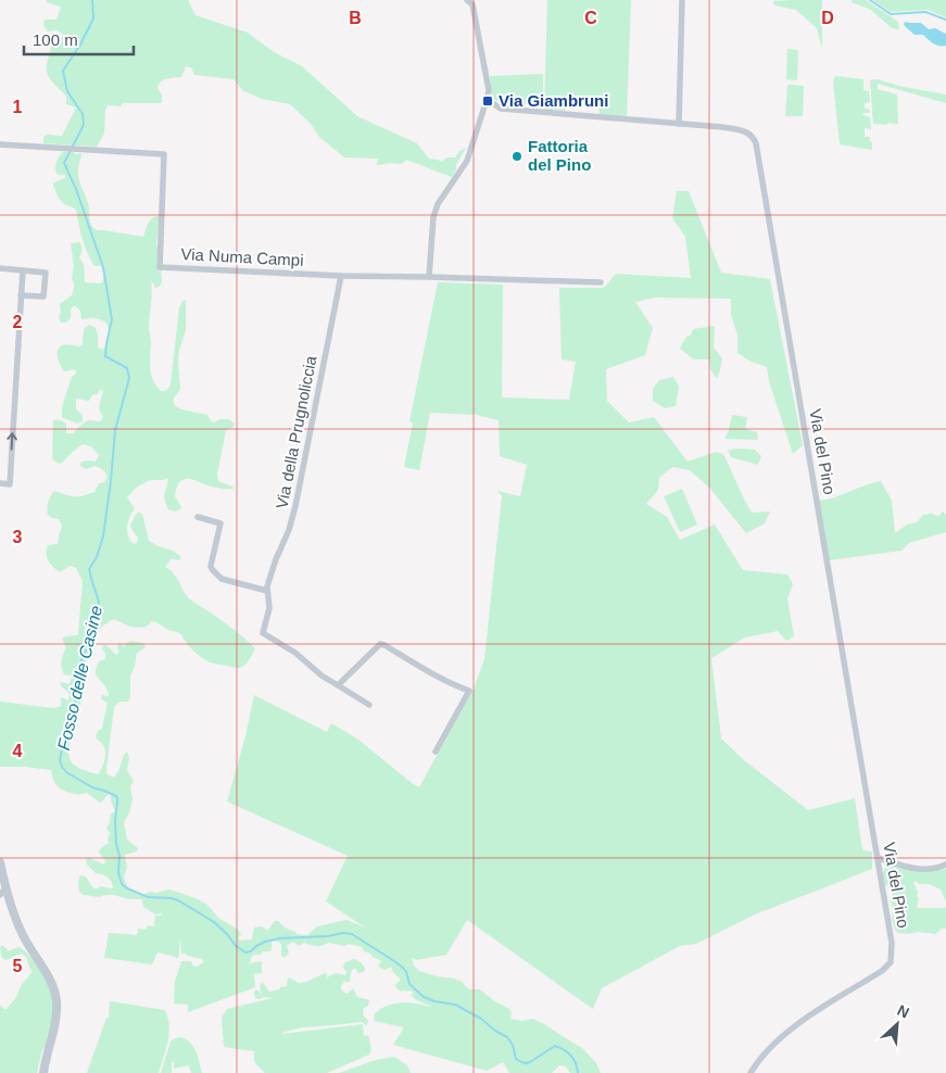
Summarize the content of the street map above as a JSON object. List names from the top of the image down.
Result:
{
  "streets": {
    "street": ["Via Numa Campi", "Via della Prugnoliccia", "Via del Pino"]
  },
  "crossings": [
    ["Via Numa Campi", "Via della Prugnoliccia"]
  ],
  "water": ["Fosso delle Casine"],
  "places": {
    "transit": ["Via Giambruni"],
    "other": ["Fattoria del Pino"]
  },
  "scale_bar": "100 m",
  "north": "top right",
  "grid": {
    "columns": ["B", "C", "D"],
    "rows": [
      "1",
      "2",
      "3",
      "4",
      "5"
    ]
  }
}
